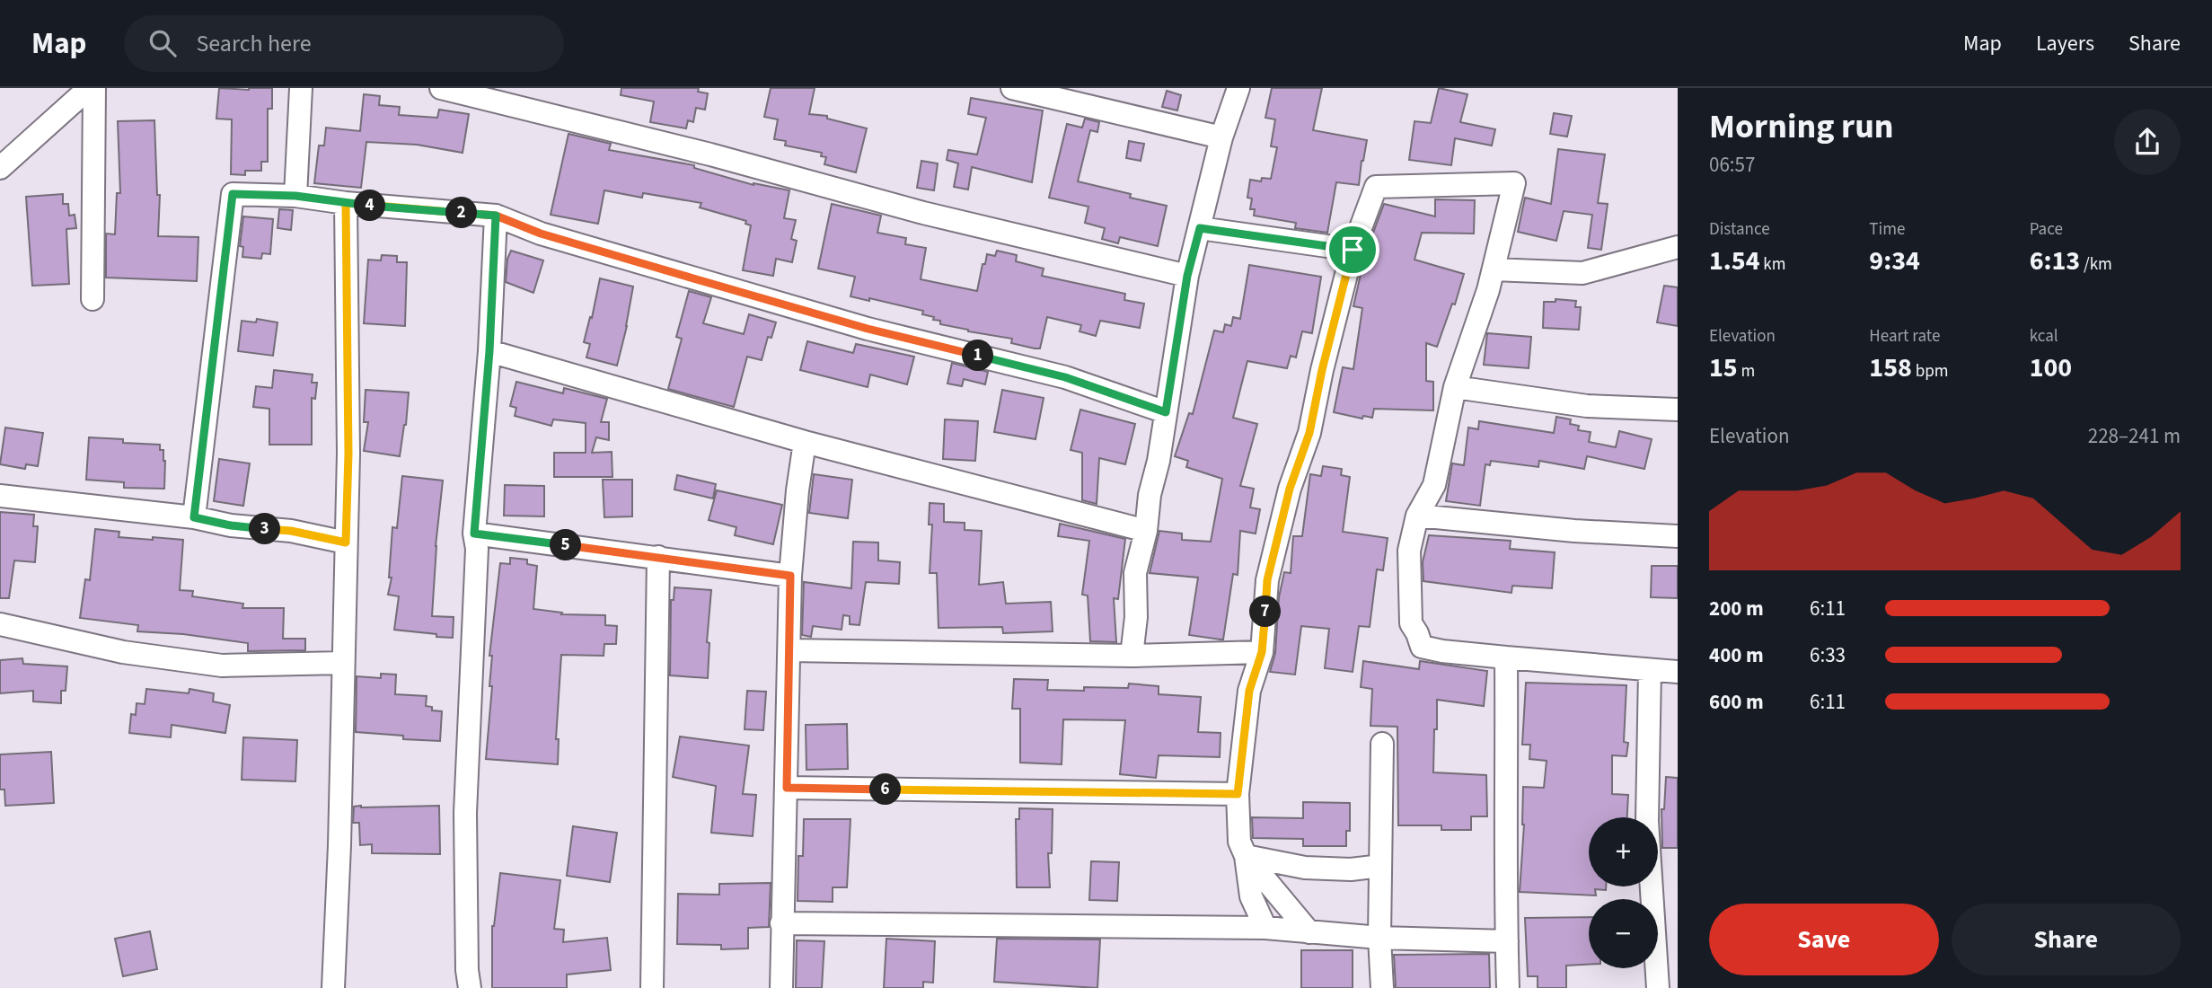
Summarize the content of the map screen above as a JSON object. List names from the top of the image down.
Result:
{
  "page": {
    "header": "Map",
    "search": "Search here",
    "nav": ["Map", "Layers", "Share"],
    "heading": ["Morning run", "06:57"],
    "pins": [
      "4",
      "2",
      "1",
      "3",
      "5",
      "7",
      "6"
    ],
    "stats": [
      ["Distance", "1.54 km"],
      ["Time", "9:34"],
      ["Pace", "6:13 /km"],
      ["Elevation", "15 m"],
      ["Heart rate", "158 bpm"],
      ["kcal", "100"]
    ],
    "chart": ["Elevation", "228–241 m"],
    "list": [
      {
        "name": "200 m",
        "note": "6:11"
      },
      {
        "name": "400 m",
        "note": "6:33"
      },
      {
        "name": "600 m",
        "note": "6:11"
      }
    ],
    "map_buttons": ["+", "−"],
    "buttons": ["Save", "Share"]
  }
}
